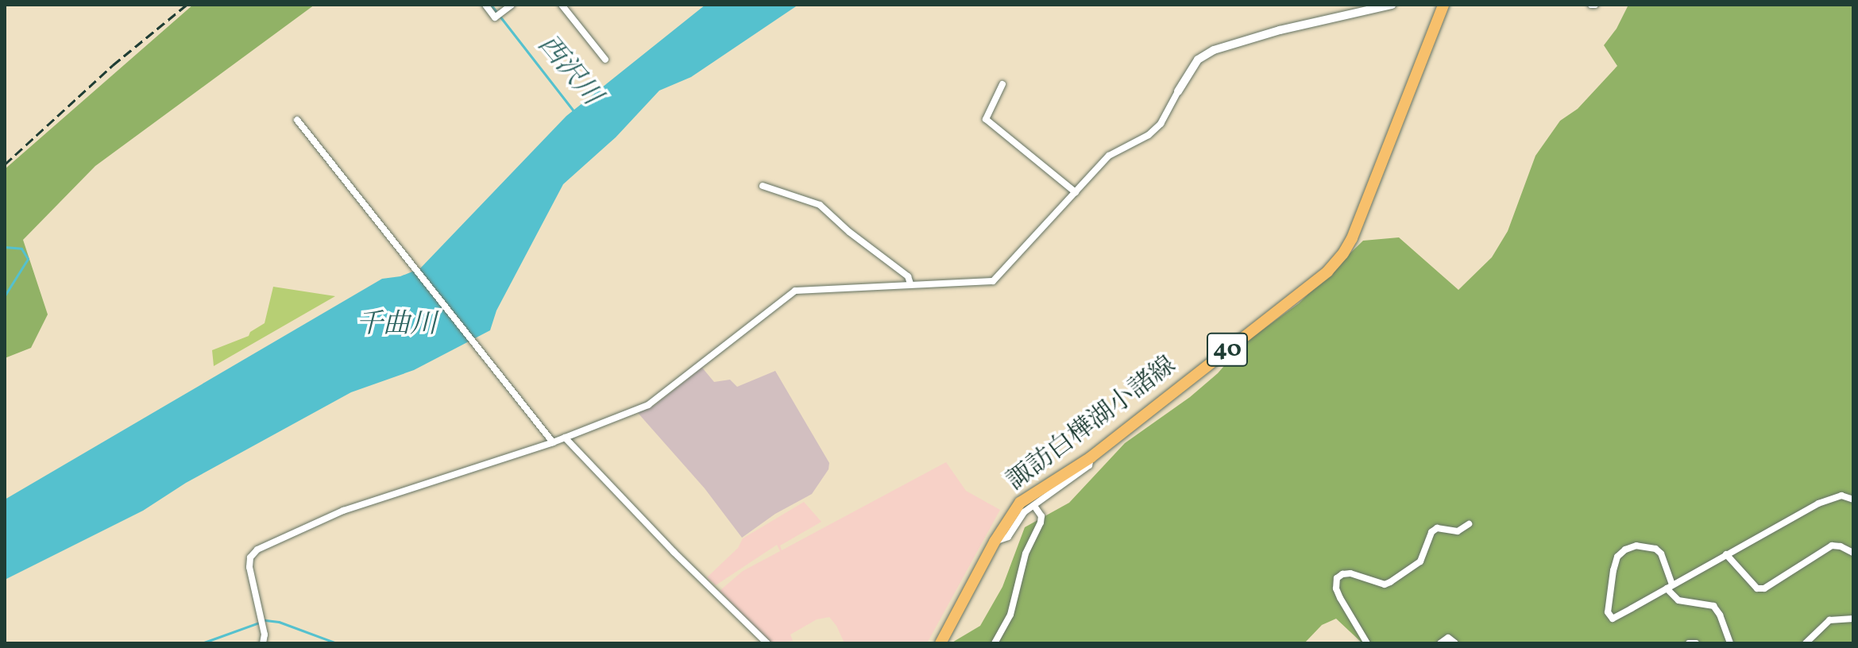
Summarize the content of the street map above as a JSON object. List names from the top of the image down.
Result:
{
  "streets": {
    "main road": ["40", "諏訪白樺湖小諸線"]
  },
  "water": ["西沢川", "千曲川"]
}
